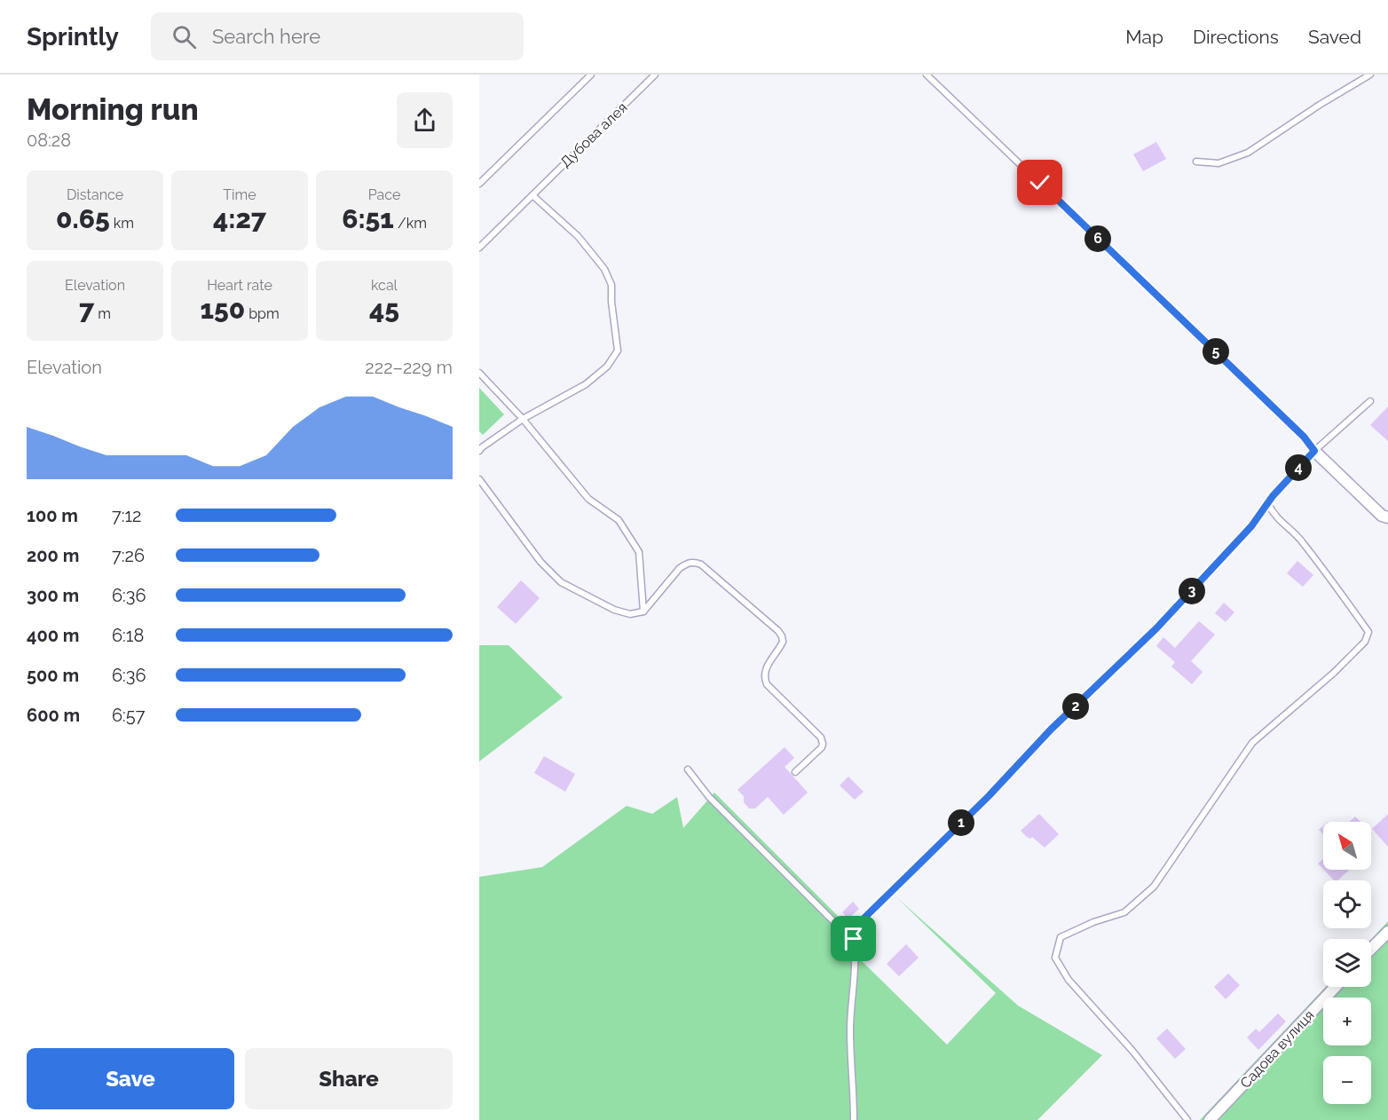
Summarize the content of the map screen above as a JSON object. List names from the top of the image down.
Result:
{
  "streets": {
    "street": ["Садова вулиця"],
    "lane": ["Дубова алея"]
  },
  "north": "top left",
  "page": {
    "header": "Sprintly",
    "search": "Search here",
    "nav": ["Map", "Directions", "Saved"],
    "heading": ["Morning run", "08:28"],
    "stats": [
      ["Distance", "0.65 km"],
      ["Time", "4:27"],
      ["Pace", "6:51 /km"],
      ["Elevation", "7 m"],
      ["Heart rate", "150 bpm"],
      ["kcal", "45"]
    ],
    "pins": [
      "6",
      "5",
      "4",
      "3",
      "2",
      "1"
    ],
    "chart": ["Elevation", "222–229 m"],
    "list": [
      {
        "name": "100 m",
        "note": "7:12"
      },
      {
        "name": "200 m",
        "note": "7:26"
      },
      {
        "name": "300 m",
        "note": "6:36"
      },
      {
        "name": "400 m",
        "note": "6:18"
      },
      {
        "name": "500 m",
        "note": "6:36"
      },
      {
        "name": "600 m",
        "note": "6:57"
      }
    ],
    "map_buttons": ["+", "−"],
    "buttons": ["Save", "Share"]
  }
}
